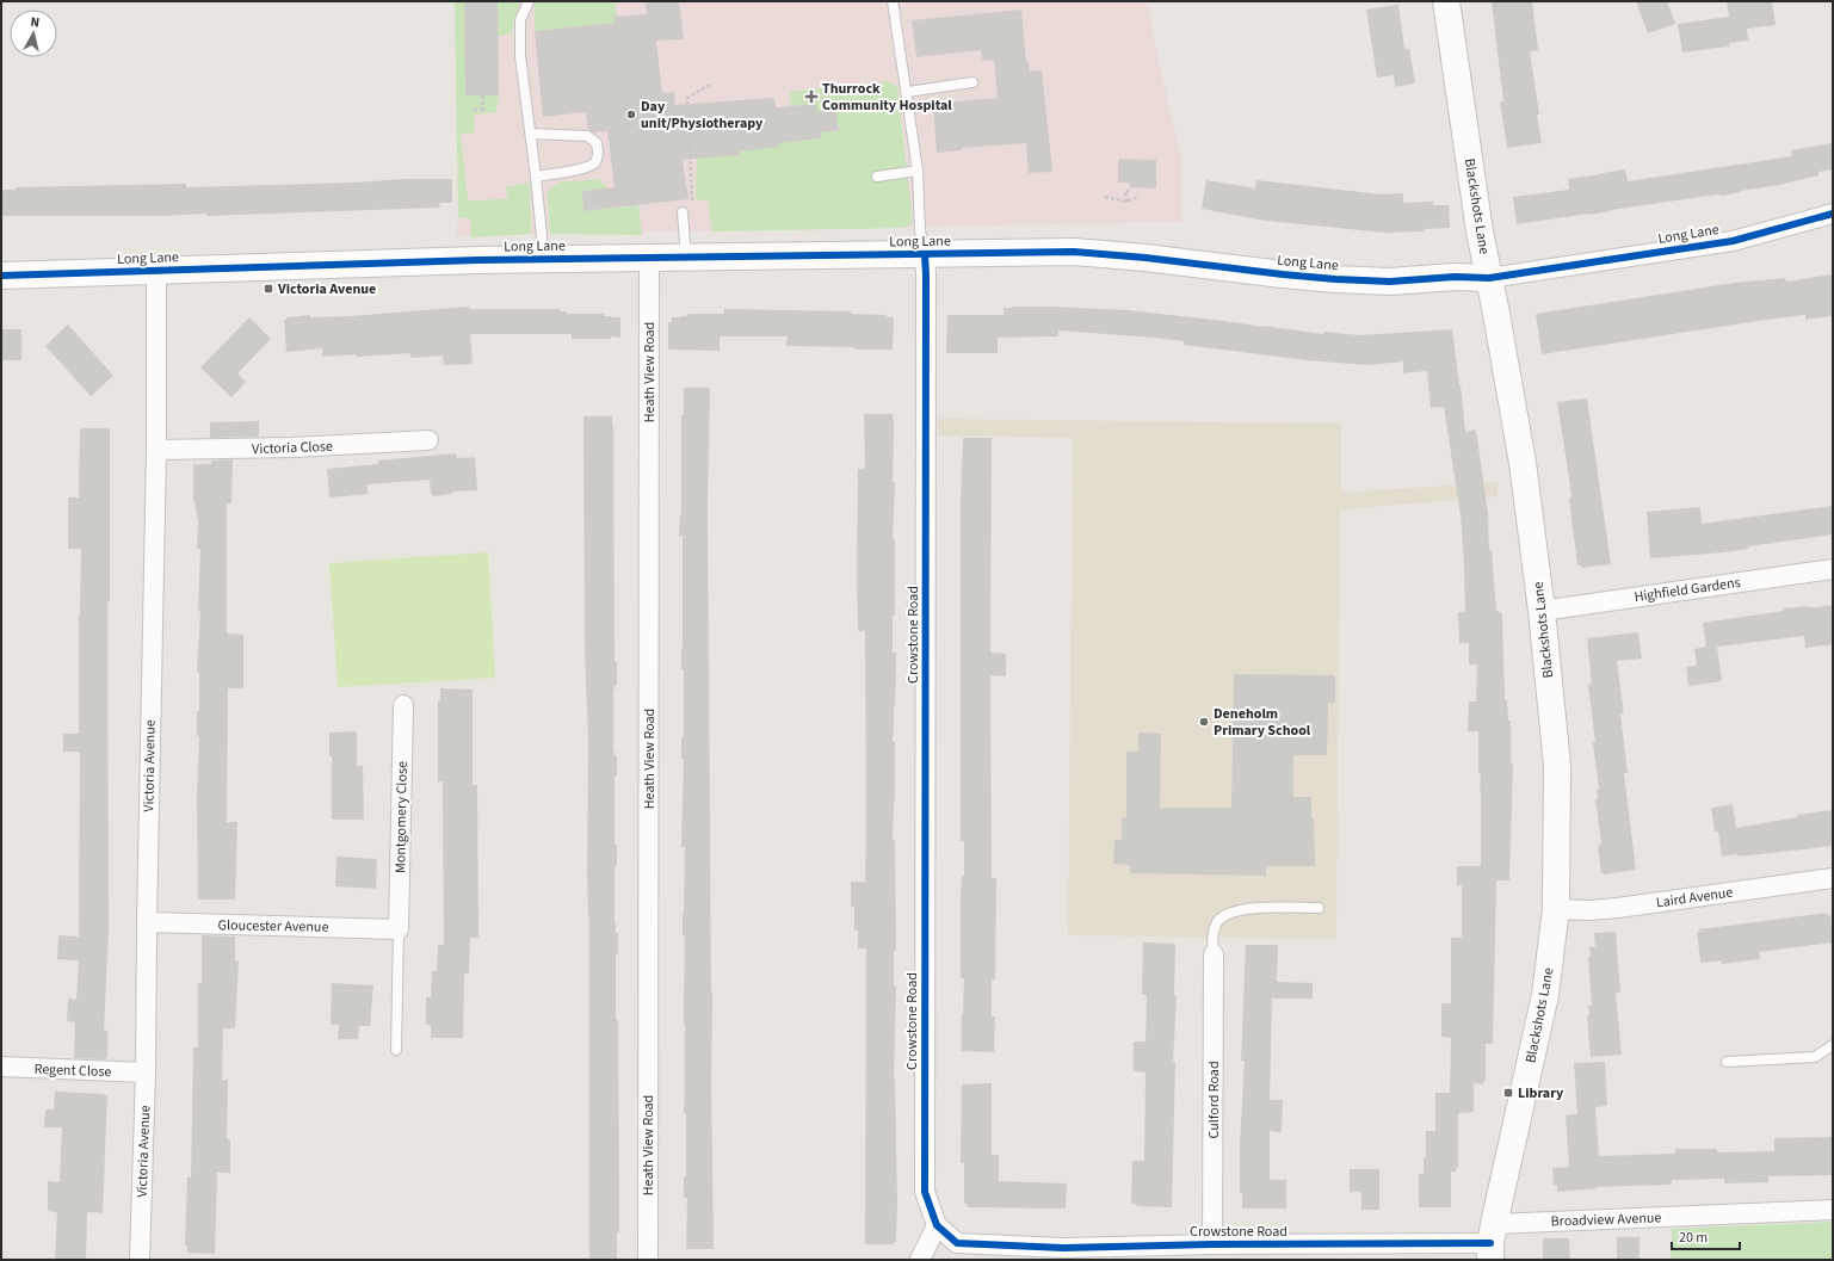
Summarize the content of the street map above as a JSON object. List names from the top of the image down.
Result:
{
  "streets": {
    "street": [
      "Blackshots Lane",
      "Long Lane",
      "Heath View Road",
      "Victoria Close",
      "Highfield Gardens",
      "Crowstone Road",
      "Victoria Avenue",
      "Montgomery Close",
      "Laird Avenue",
      "Gloucester Avenue",
      "Regent Close",
      "Culford Road",
      "Broadview Avenue"
    ]
  },
  "crossings": [
    ["Blackshots Lane", "Long Lane"],
    ["Blackshots Lane", "Highfield Gardens"],
    ["Blackshots Lane", "Crowstone Road"],
    ["Blackshots Lane", "Laird Avenue"],
    ["Blackshots Lane", "Broadview Avenue"],
    ["Long Lane", "Heath View Road"],
    ["Long Lane", "Crowstone Road"],
    ["Long Lane", "Victoria Avenue"],
    ["Victoria Close", "Victoria Avenue"],
    ["Crowstone Road", "Culford Road"],
    ["Crowstone Road", "Broadview Avenue"],
    ["Victoria Avenue", "Gloucester Avenue"],
    ["Victoria Avenue", "Regent Close"],
    ["Montgomery Close", "Gloucester Avenue"]
  ],
  "places": {
    "health": ["Thurrock Community Hospital"],
    "other": ["Day unit/Physiotherapy", "Deneholm Primary School"],
    "transit": ["Victoria Avenue", "Library"]
  },
  "scale_bar": "20 m",
  "north": "top"
}
